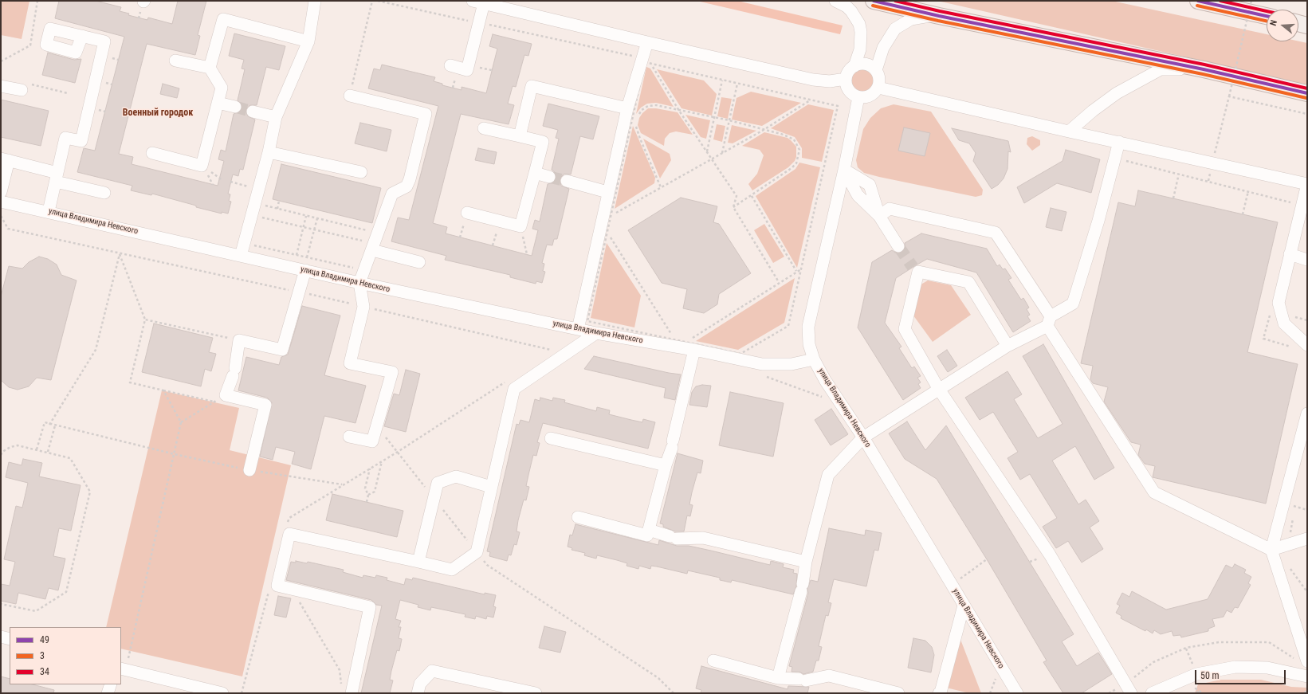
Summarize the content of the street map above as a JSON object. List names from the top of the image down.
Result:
{
  "streets": {
    "street": ["улица Владимира Невского"]
  },
  "districts": ["Военный городок"],
  "lines": ["transit line 49", "transit line 34", "transit line 3"],
  "legend": ["49", "3", "34"],
  "scale_bar": "50 m",
  "north": "left"
}
